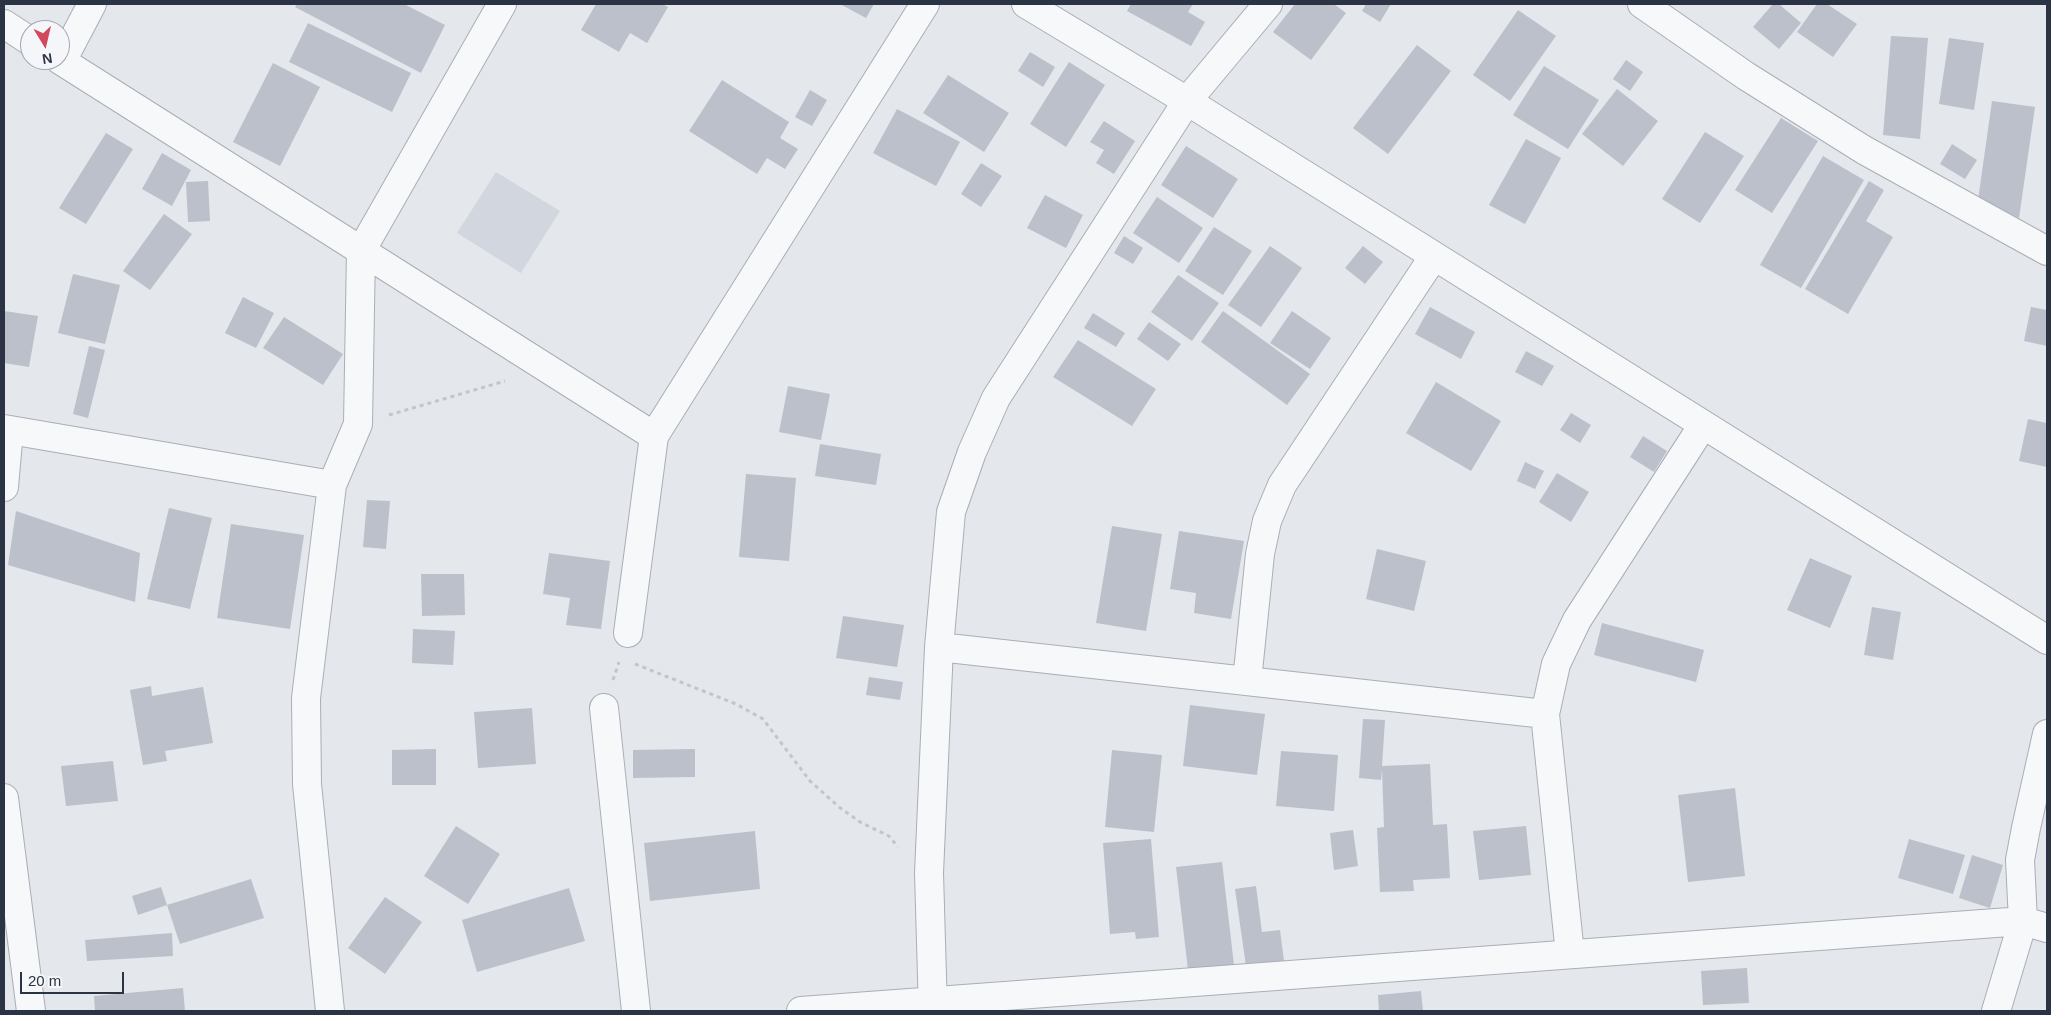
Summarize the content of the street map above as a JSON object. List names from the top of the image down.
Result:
{
  "scale_bar": "20 m",
  "north": "bottom"
}
